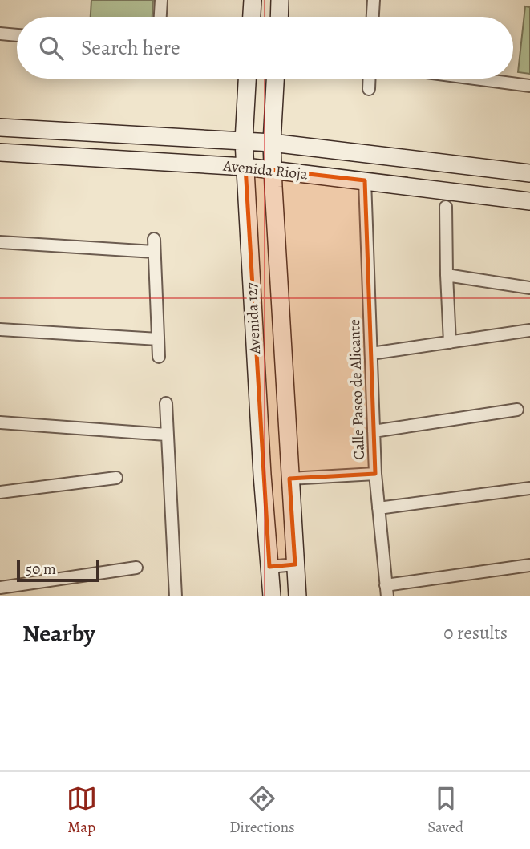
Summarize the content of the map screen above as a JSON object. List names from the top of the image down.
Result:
{
  "streets": {
    "main road": ["Avenida Rioja", "Avenida 127"],
    "street": ["Calle Paseo de Alicante"]
  },
  "crossings": [
    ["Avenida Rioja", "Avenida 127"],
    ["Avenida Rioja", "Calle Paseo de Alicante"]
  ],
  "scale_bar": "50 m",
  "page": {
    "search": "Search here",
    "scale": "50 m",
    "heading": ["Nearby", "0 results"],
    "nav": ["Map", "Directions", "Saved"]
  }
}
